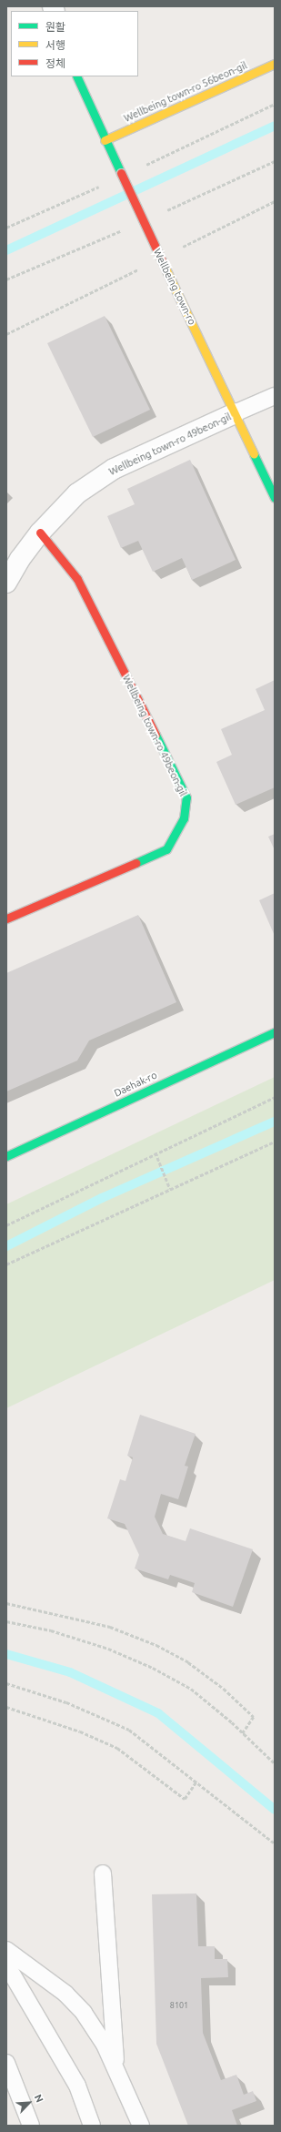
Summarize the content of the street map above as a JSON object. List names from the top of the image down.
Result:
{
  "streets": {
    "street": [
      "Wellbeing town-ro 56beon-gil",
      "Wellbeing town-ro",
      "Wellbeing town-ro 49beon-gil",
      "Daehak-ro"
    ]
  },
  "crossings": [
    ["Wellbeing town-ro 56beon-gil", "Wellbeing town-ro"],
    ["Wellbeing town-ro", "Wellbeing town-ro 49beon-gil"]
  ],
  "house_numbers": ["8101"],
  "legend": ["원활", "서행", "정체"],
  "north": "top right"
}
